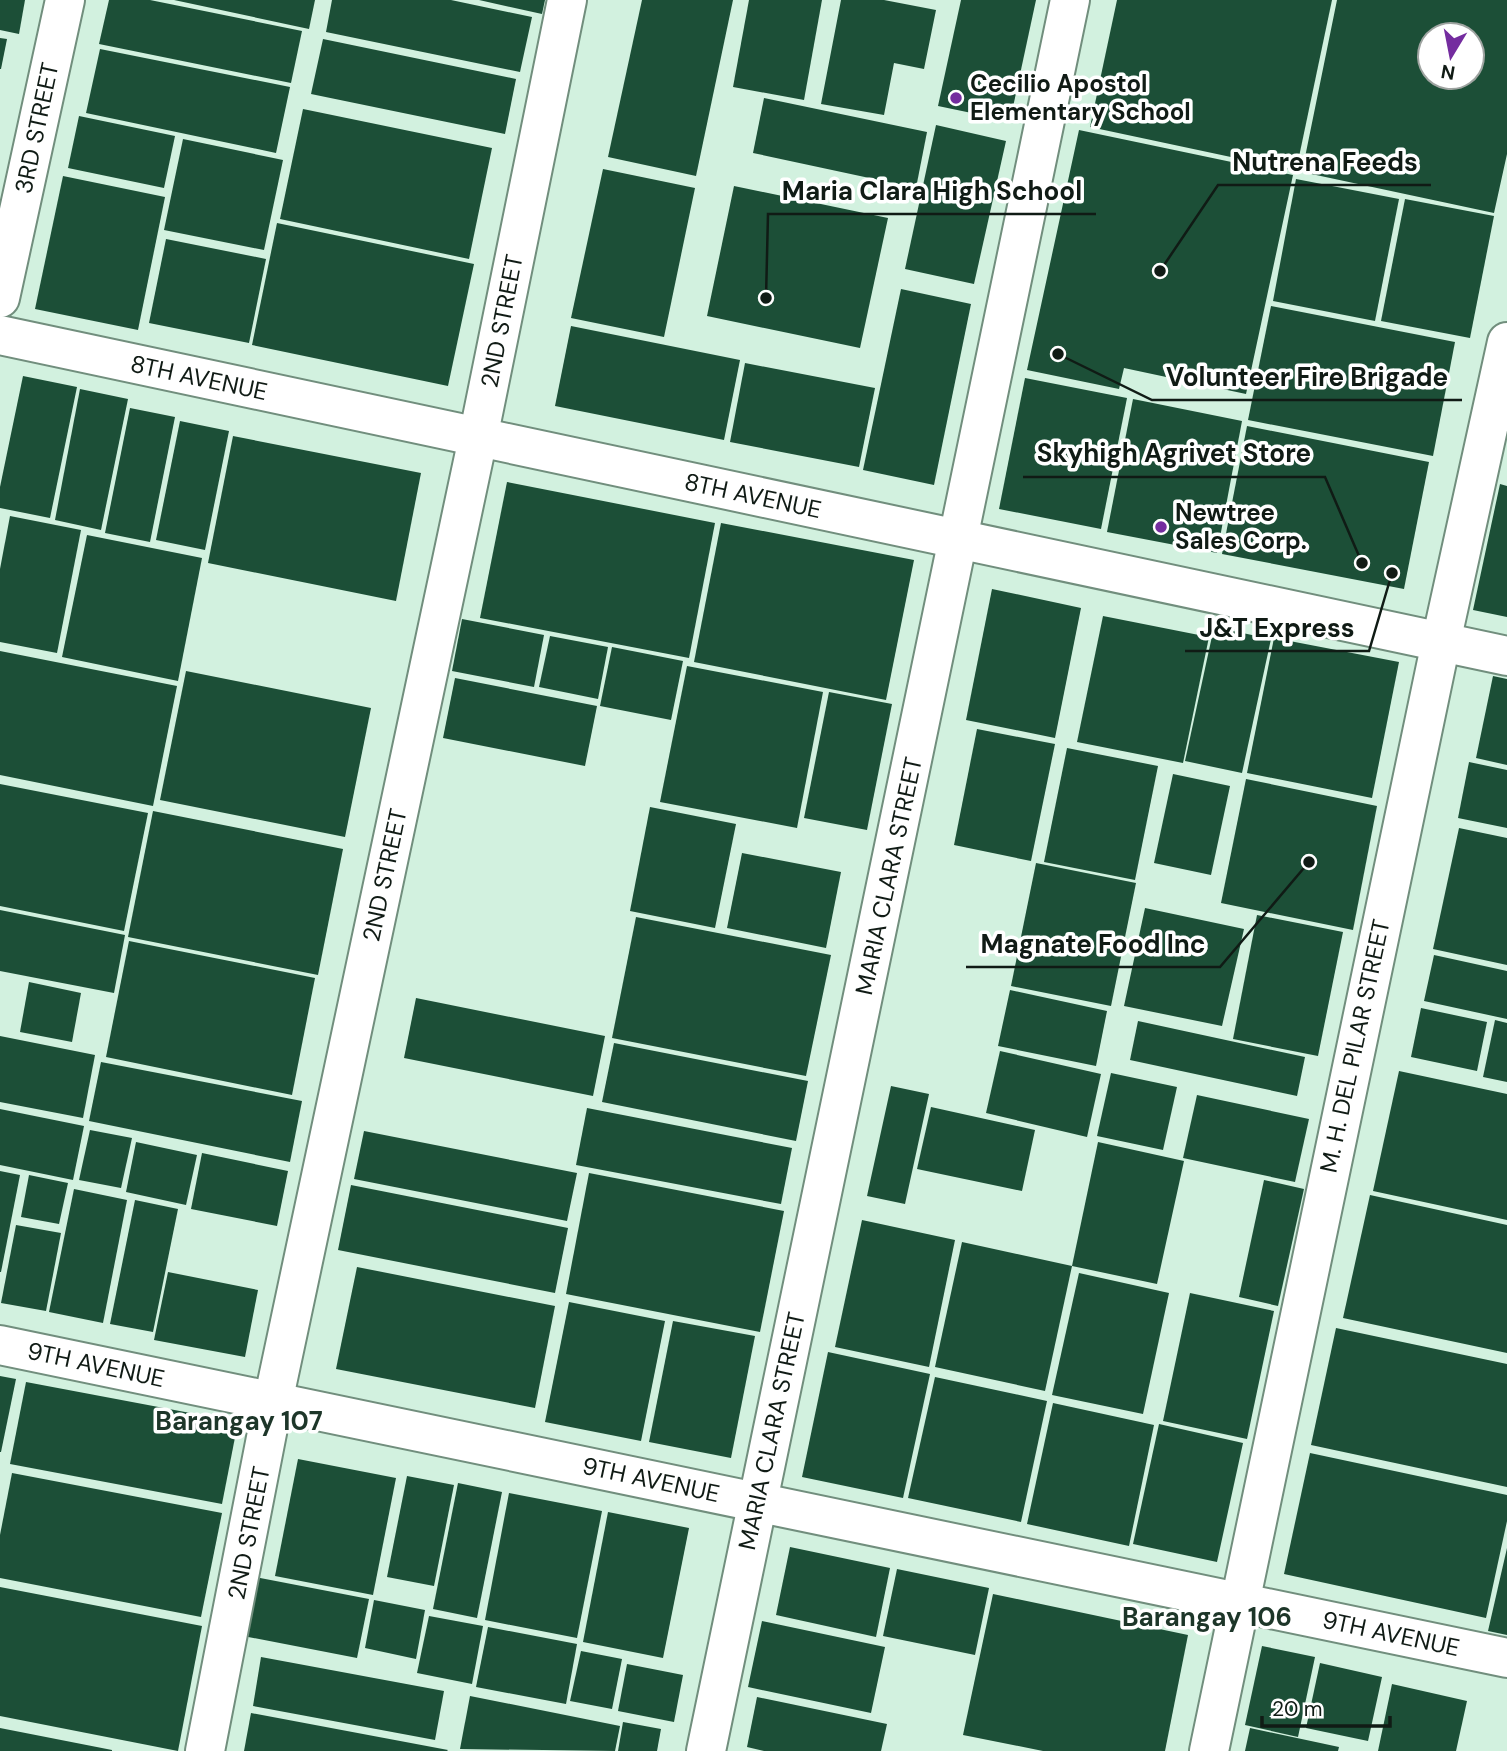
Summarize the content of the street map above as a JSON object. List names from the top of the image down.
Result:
{
  "streets": {
    "street": [
      "3RD STREET",
      "2ND STREET",
      "8TH AVENUE",
      "MARIA CLARA STREET",
      "M. H. DEL PILAR STREET",
      "9TH AVENUE"
    ]
  },
  "crossings": [
    ["2ND STREET", "8TH AVENUE"],
    ["2ND STREET", "9TH AVENUE"],
    ["8TH AVENUE", "MARIA CLARA STREET"],
    ["8TH AVENUE", "M. H. DEL PILAR STREET"],
    ["MARIA CLARA STREET", "9TH AVENUE"],
    ["M. H. DEL PILAR STREET", "9TH AVENUE"]
  ],
  "districts": ["Barangay 107", "Barangay 106"],
  "places": [
    "Cecilio Apostol Elementary School",
    "Nutrena Feeds",
    "Maria Clara High School",
    "Volunteer Fire Brigade",
    "Newtree Sales Corp.",
    "Skyhigh Agrivet Store",
    "J&T Express",
    "Magnate Food Inc"
  ],
  "scale_bar": "20 m",
  "north": "bottom"
}
